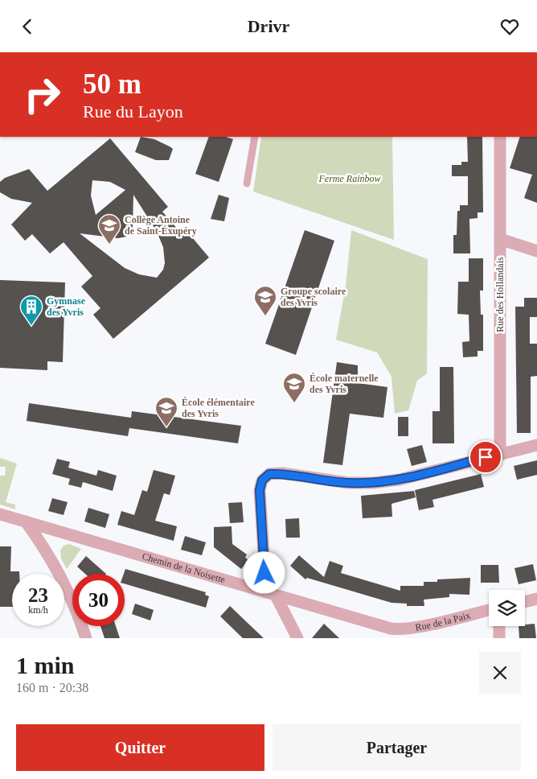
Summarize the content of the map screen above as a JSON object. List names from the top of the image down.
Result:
{
  "streets": {
    "street": ["Rue des Hollandais", "Chemin de la Noisette", "Rue de la Paix"]
  },
  "crossings": [
    ["Chemin de la Noisette", "Rue de la Paix"]
  ],
  "parks": ["Ferme Rainbow"],
  "places": {
    "school or university": [
      "Collège Antoine de Saint-Éxupéry",
      "Groupe scolaire des Yvris",
      "École maternelle des Yvris",
      "École élémentaire des Yvris"
    ],
    "building": ["Gymnase des Yvris"]
  },
  "page": {
    "header": "Drivr",
    "turn": ["50 m", "Rue du Layon"],
    "speed": "23 km/h",
    "limit": "30",
    "heading": ["1 min", "160 m · 20:38"],
    "buttons": ["Quitter", "Partager"]
  }
}
